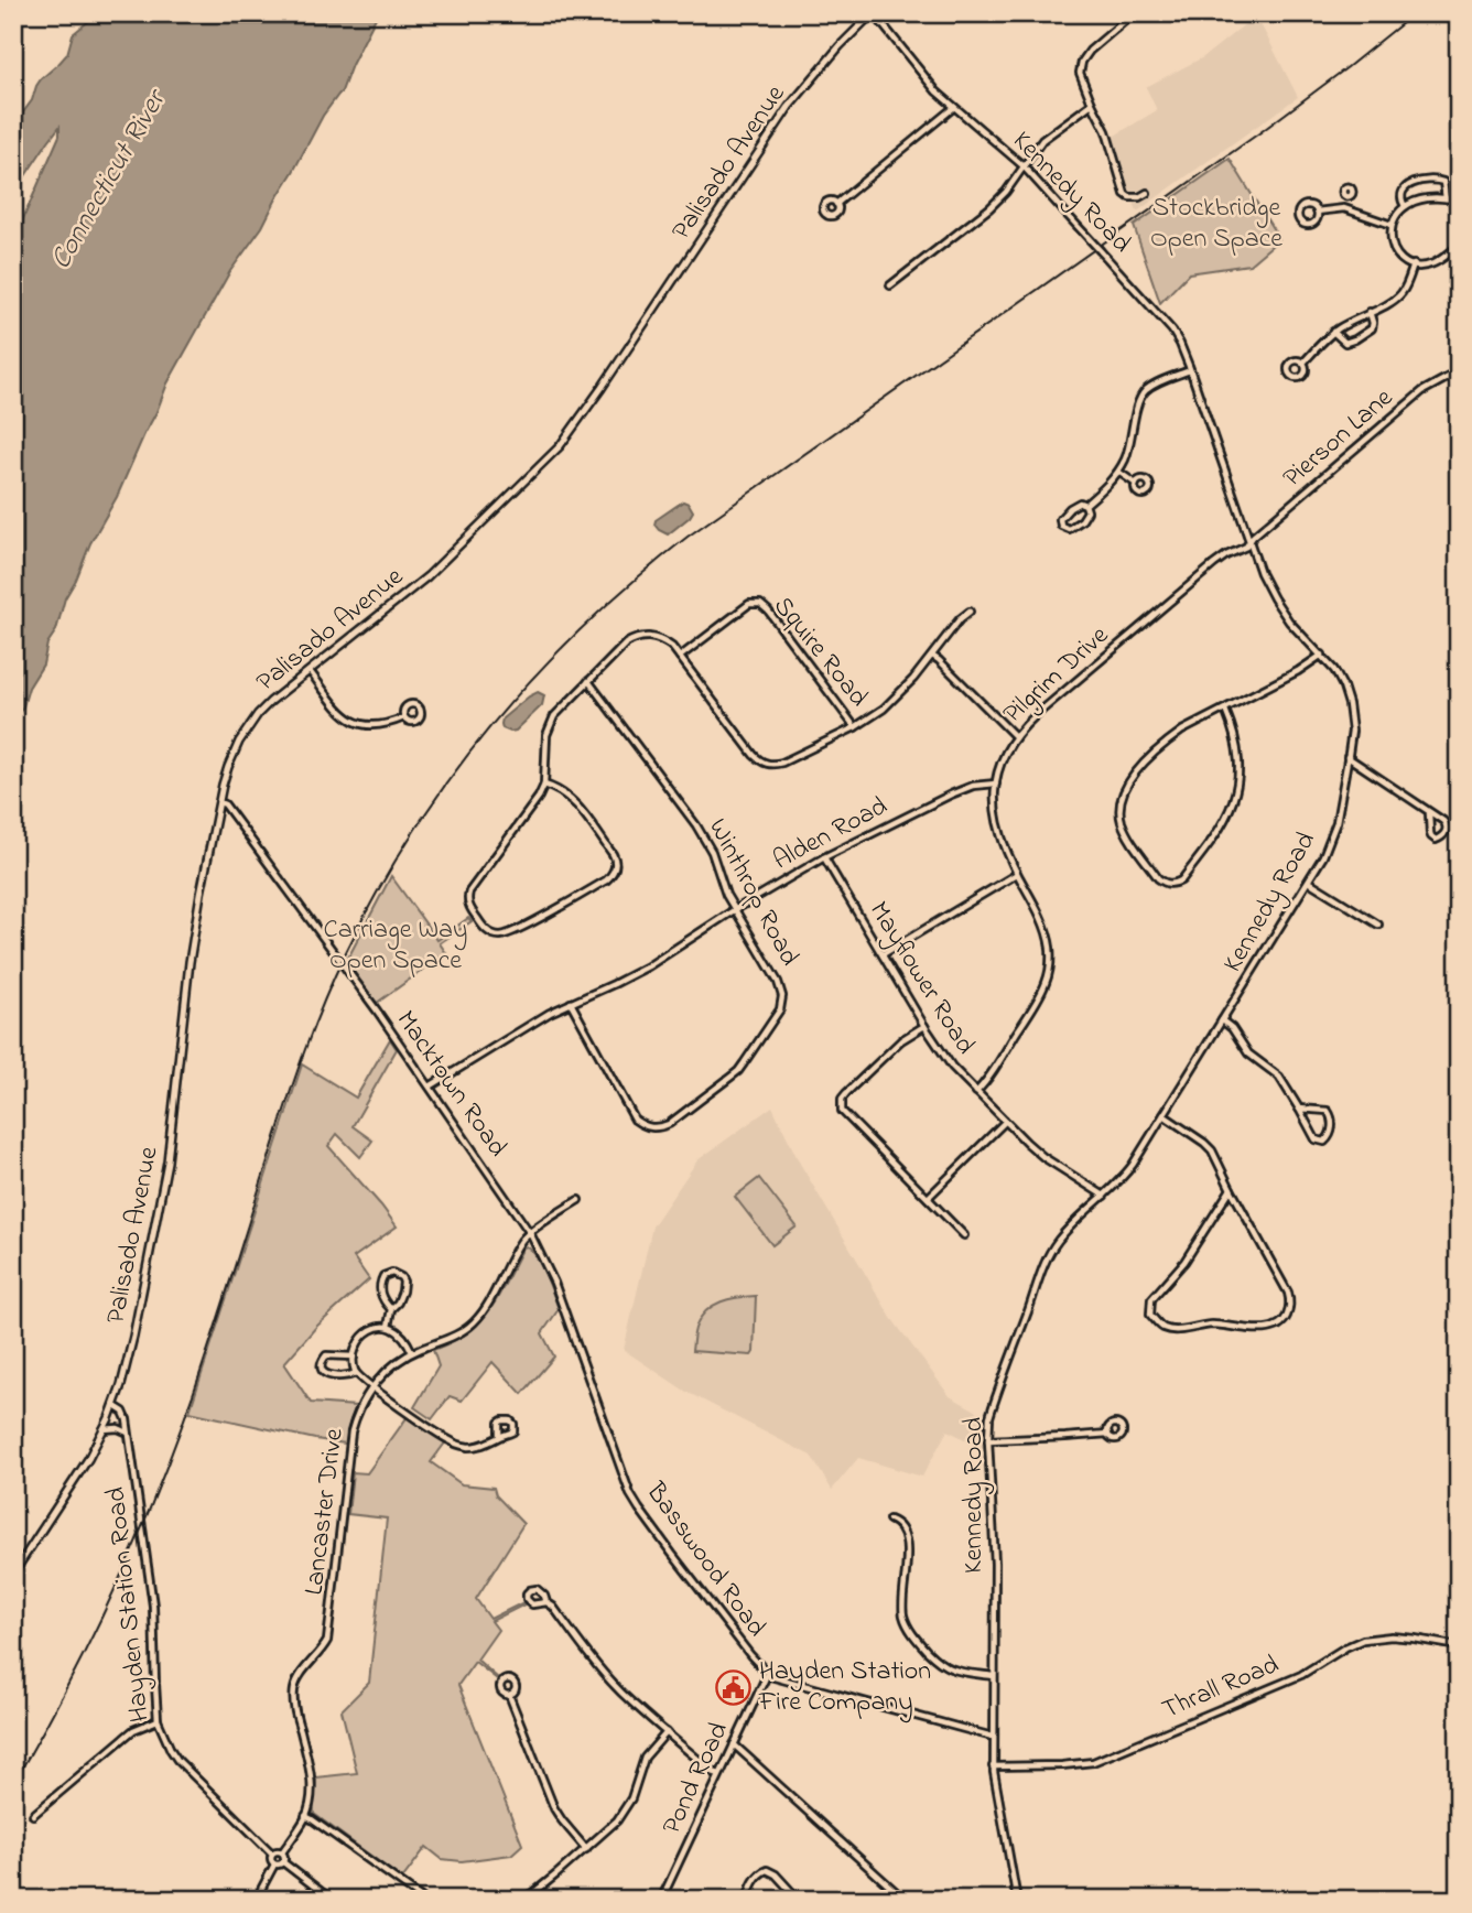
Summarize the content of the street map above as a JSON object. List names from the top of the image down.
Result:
{
  "streets": {
    "main road": ["Palisado Avenue"],
    "street": [
      "Kennedy Road",
      "Pierson Lane",
      "Squire Road",
      "Pilgrim Drive",
      "Alden Road",
      "Winthrop Road",
      "Mayflower Road",
      "Macktown Road",
      "Lancaster Drive",
      "Basswood Road",
      "Hayden Station Road",
      "Thrall Road",
      "Pond Road"
    ]
  },
  "crossings": [
    ["Palisado Avenue", "Kennedy Road"],
    ["Palisado Avenue", "Macktown Road"],
    ["Palisado Avenue", "Hayden Station Road"],
    ["Kennedy Road", "Pierson Lane"],
    ["Kennedy Road", "Pilgrim Drive"],
    ["Kennedy Road", "Mayflower Road"],
    ["Kennedy Road", "Basswood Road"],
    ["Kennedy Road", "Thrall Road"],
    ["Pierson Lane", "Pilgrim Drive"],
    ["Pilgrim Drive", "Alden Road"],
    ["Pilgrim Drive", "Mayflower Road"],
    ["Alden Road", "Winthrop Road"],
    ["Alden Road", "Mayflower Road"],
    ["Alden Road", "Macktown Road"],
    ["Macktown Road", "Lancaster Drive"],
    ["Macktown Road", "Basswood Road"],
    ["Lancaster Drive", "Hayden Station Road"],
    ["Basswood Road", "Pond Road"]
  ],
  "water": ["Connecticut River"],
  "parks": ["Stockbridge Open Space", "Carriage Way Open Space"],
  "places": {
    "public building": ["Hayden Station Fire Company"]
  }
}
